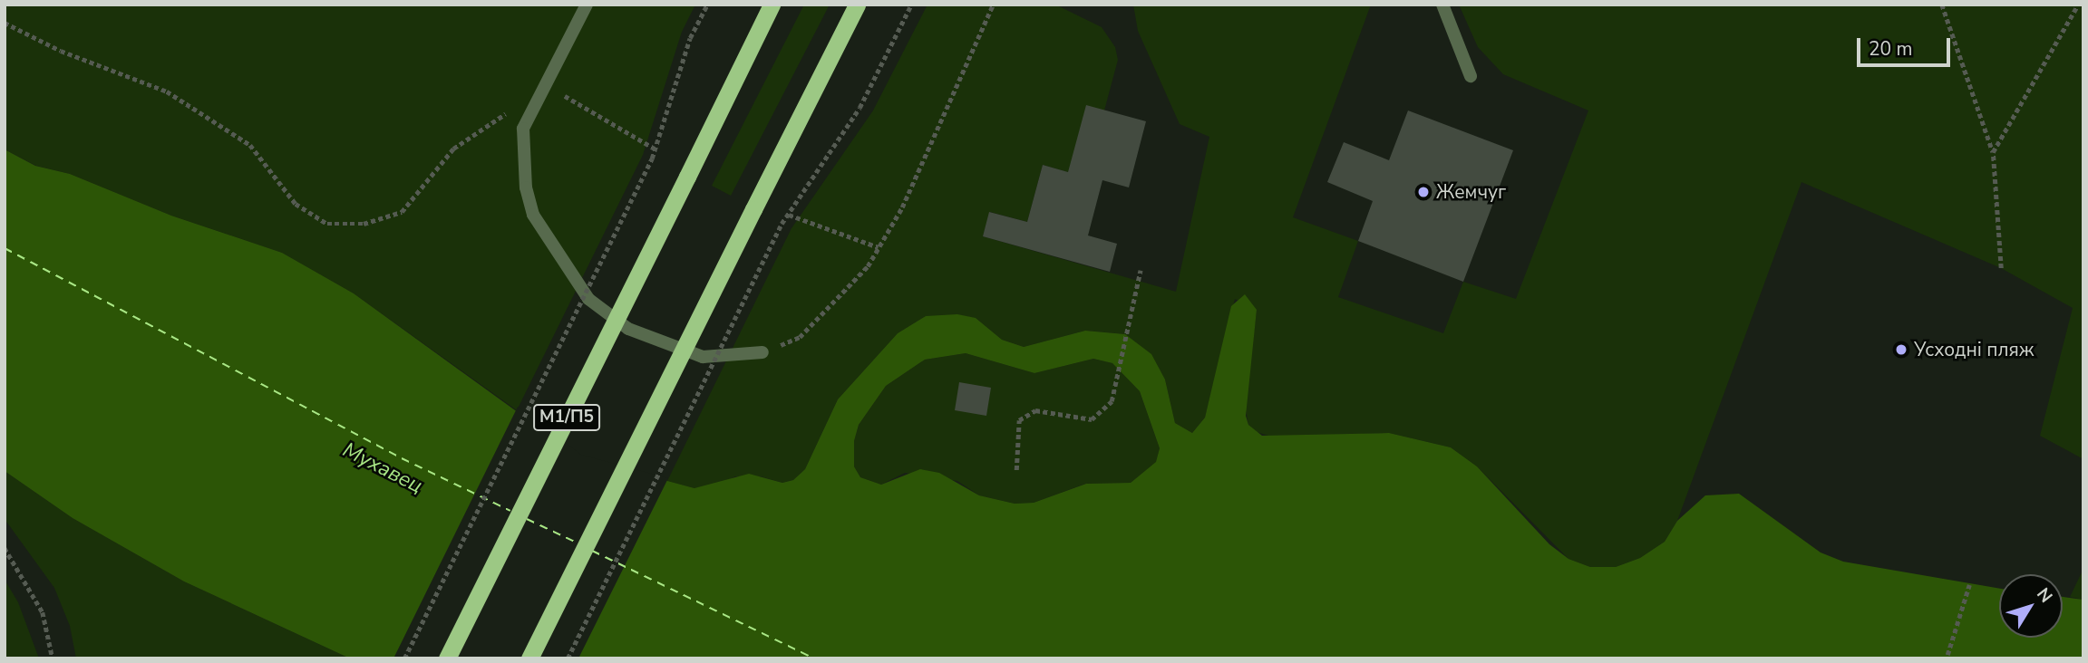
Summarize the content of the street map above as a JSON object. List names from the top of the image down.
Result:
{
  "streets": {
    "highway": ["М1/П5"]
  },
  "water": ["Мухавец"],
  "places": ["Жемчуг", "Усходні пляж"],
  "scale_bar": "20 m",
  "north": "top right"
}
